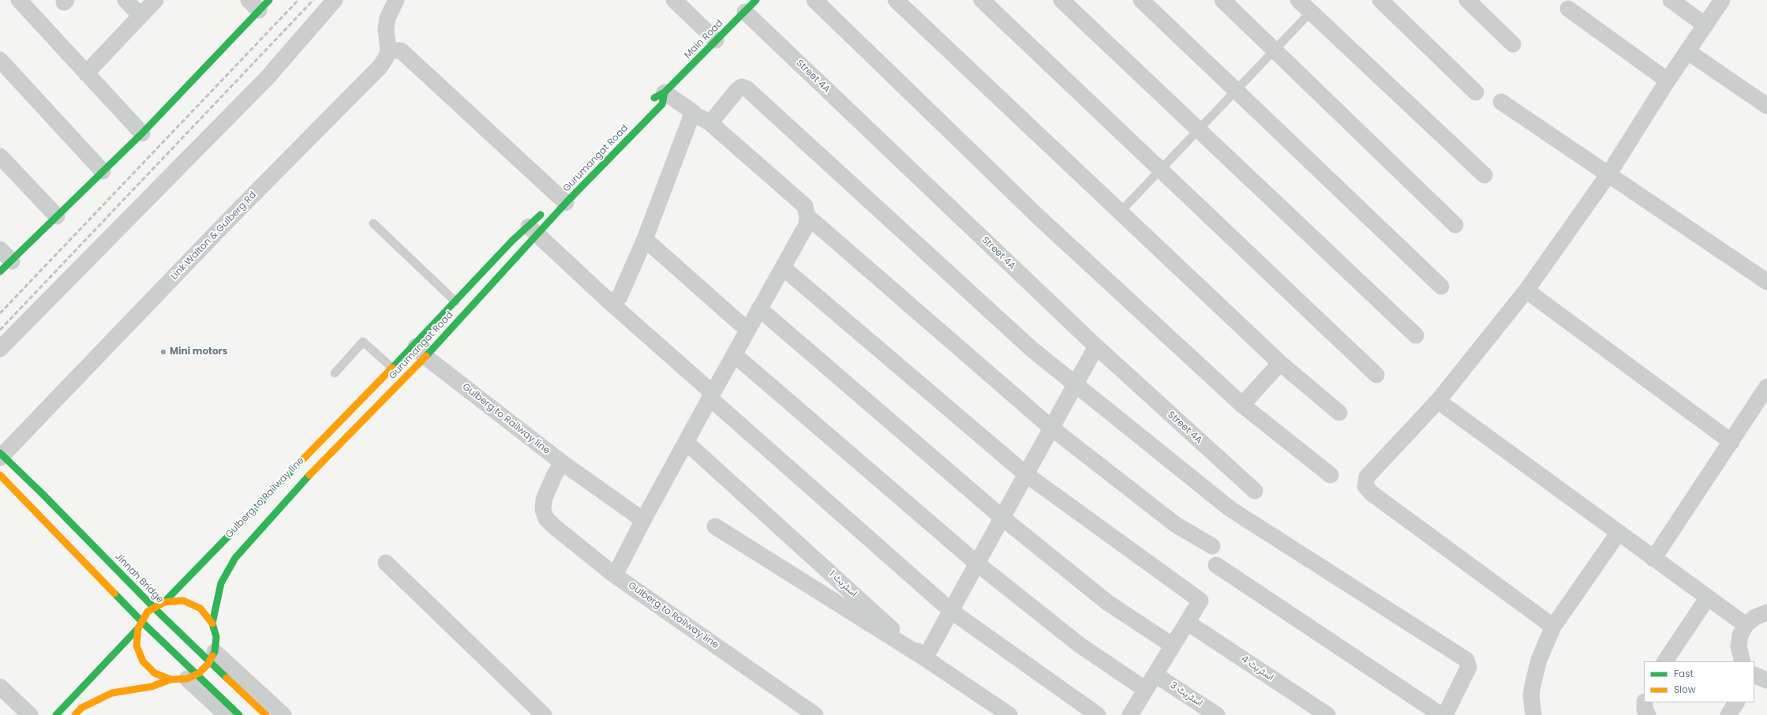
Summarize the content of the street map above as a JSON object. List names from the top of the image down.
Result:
{
  "streets": {
    "main road": [
      "Main Road",
      "Gurumangat Road",
      "Gulberg to Railway line",
      "Jinnah Bridge"
    ],
    "street": [
      "Street 4A",
      "Link Walton & Gulberg Rd",
      "اسٹریٹ 1",
      "اسٹریٹ 4",
      "اسٹریٹ 3"
    ]
  },
  "crossings": [
    ["Main Road", "Street 4A"],
    ["Main Road", "Gurumangat Road"],
    ["Gurumangat Road", "Gulberg to Railway line"],
    ["Link Walton & Gulberg Rd", "Jinnah Bridge"]
  ],
  "places": ["Mini motors"],
  "legend": ["Fast", "Slow"]
}
